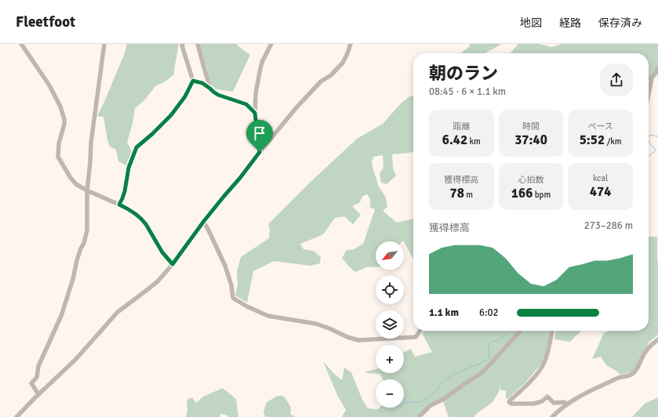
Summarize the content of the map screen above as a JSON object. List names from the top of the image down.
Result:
{
  "north": "bottom left",
  "page": {
    "header": "Fleetfoot",
    "nav": ["地図", "経路", "保存済み"],
    "heading": ["朝のラン", "08:45 · 6 × 1.1 km"],
    "stats": [
      ["距離", "6.42 km"],
      ["時間", "37:40"],
      ["ペース", "5:52 /km"],
      ["獲得標高", "78 m"],
      ["心拍数", "166 bpm"],
      ["kcal", "474"]
    ],
    "chart": ["獲得標高", "273–286 m"],
    "map_buttons": ["+", "−"],
    "list": [
      {
        "name": "1.1 km",
        "note": "6:02"
      }
    ]
  }
}
